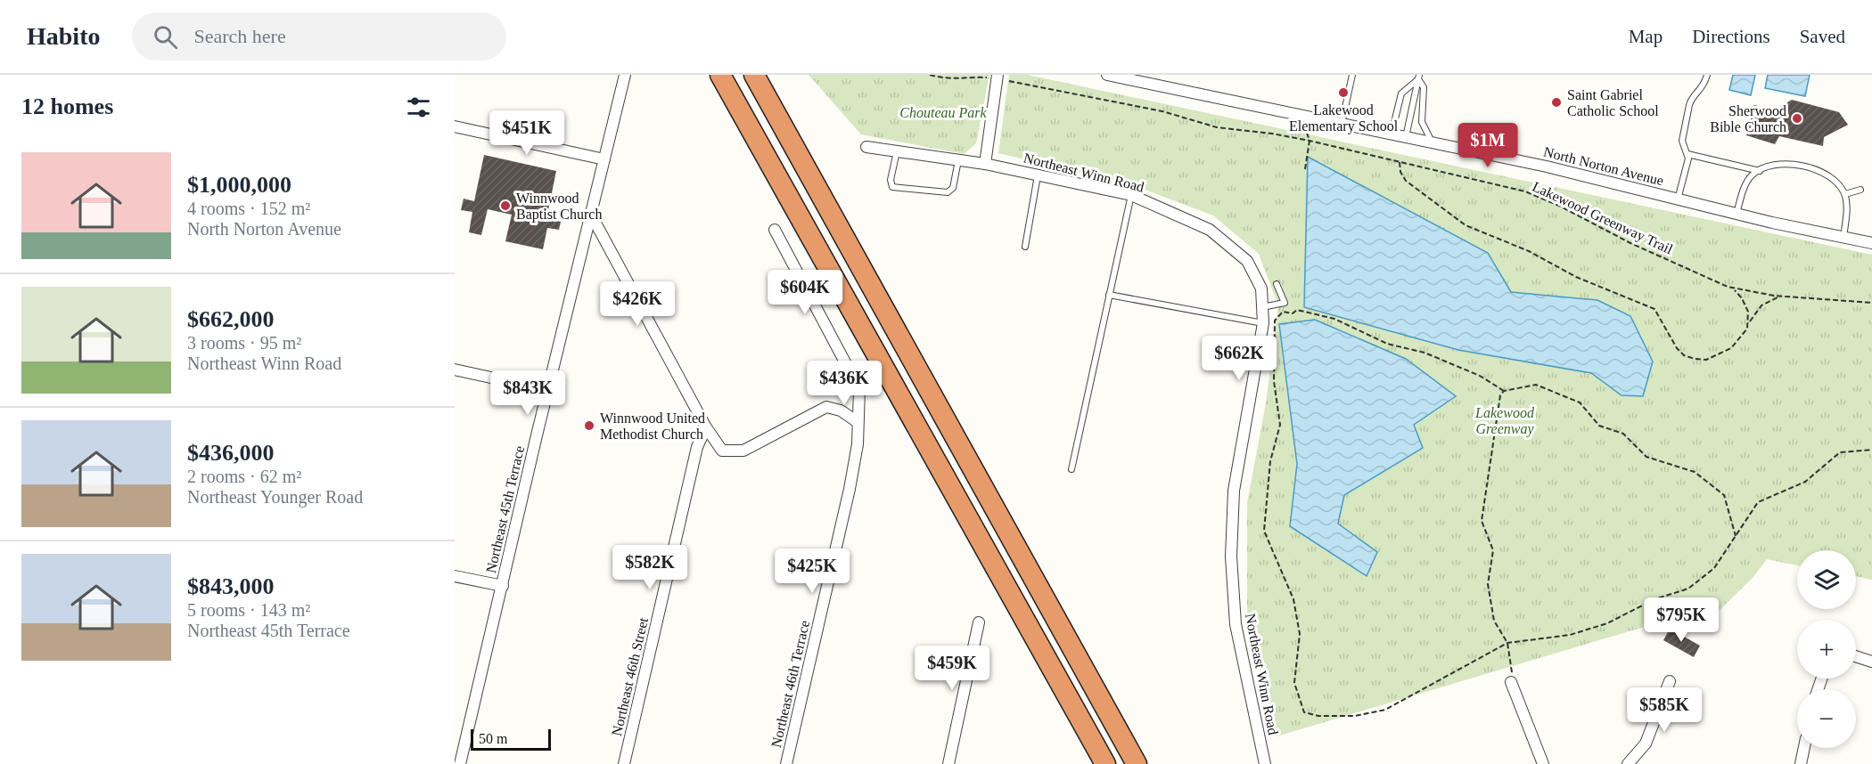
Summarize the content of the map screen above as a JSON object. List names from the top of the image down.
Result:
{
  "streets": {
    "street": [
      "North Norton Avenue",
      "Northeast Winn Road",
      "Northeast 45th Terrace",
      "Northeast 46th Street",
      "Northeast 46th Terrace"
    ],
    "path": ["Lakewood Greenway Trail"]
  },
  "parks": ["Chouteau Park", "Lakewood Greenway"],
  "places": [
    "Lakewood Elementary School",
    "Saint Gabriel Catholic School",
    "Sherwood Bible Church",
    "Winnwood Baptist Church",
    "Winnwood United Methodist Church"
  ],
  "scale_bar": "50 m",
  "page": {
    "header": "Habito",
    "search": "Search here",
    "nav": ["Map", "Directions", "Saved"],
    "heading": "12 homes",
    "price": [
      "$451K",
      "$1M",
      "$604K",
      "$426K",
      "$662K",
      "$436K",
      "$843K",
      "$582K",
      "$425K",
      "$795K",
      "$459K",
      "$585K"
    ],
    "list": [
      {
        "name": "$1,000,000",
        "note": "4 rooms · 152 m² · North Norton Avenue"
      },
      {
        "name": "$662,000",
        "note": "3 rooms · 95 m² · Northeast Winn Road"
      },
      {
        "name": "$436,000",
        "note": "2 rooms · 62 m² · Northeast Younger Road"
      },
      {
        "name": "$843,000",
        "note": "5 rooms · 143 m² · Northeast 45th Terrace"
      }
    ],
    "map_buttons": ["+", "−"],
    "scale": "50 m"
  }
}
